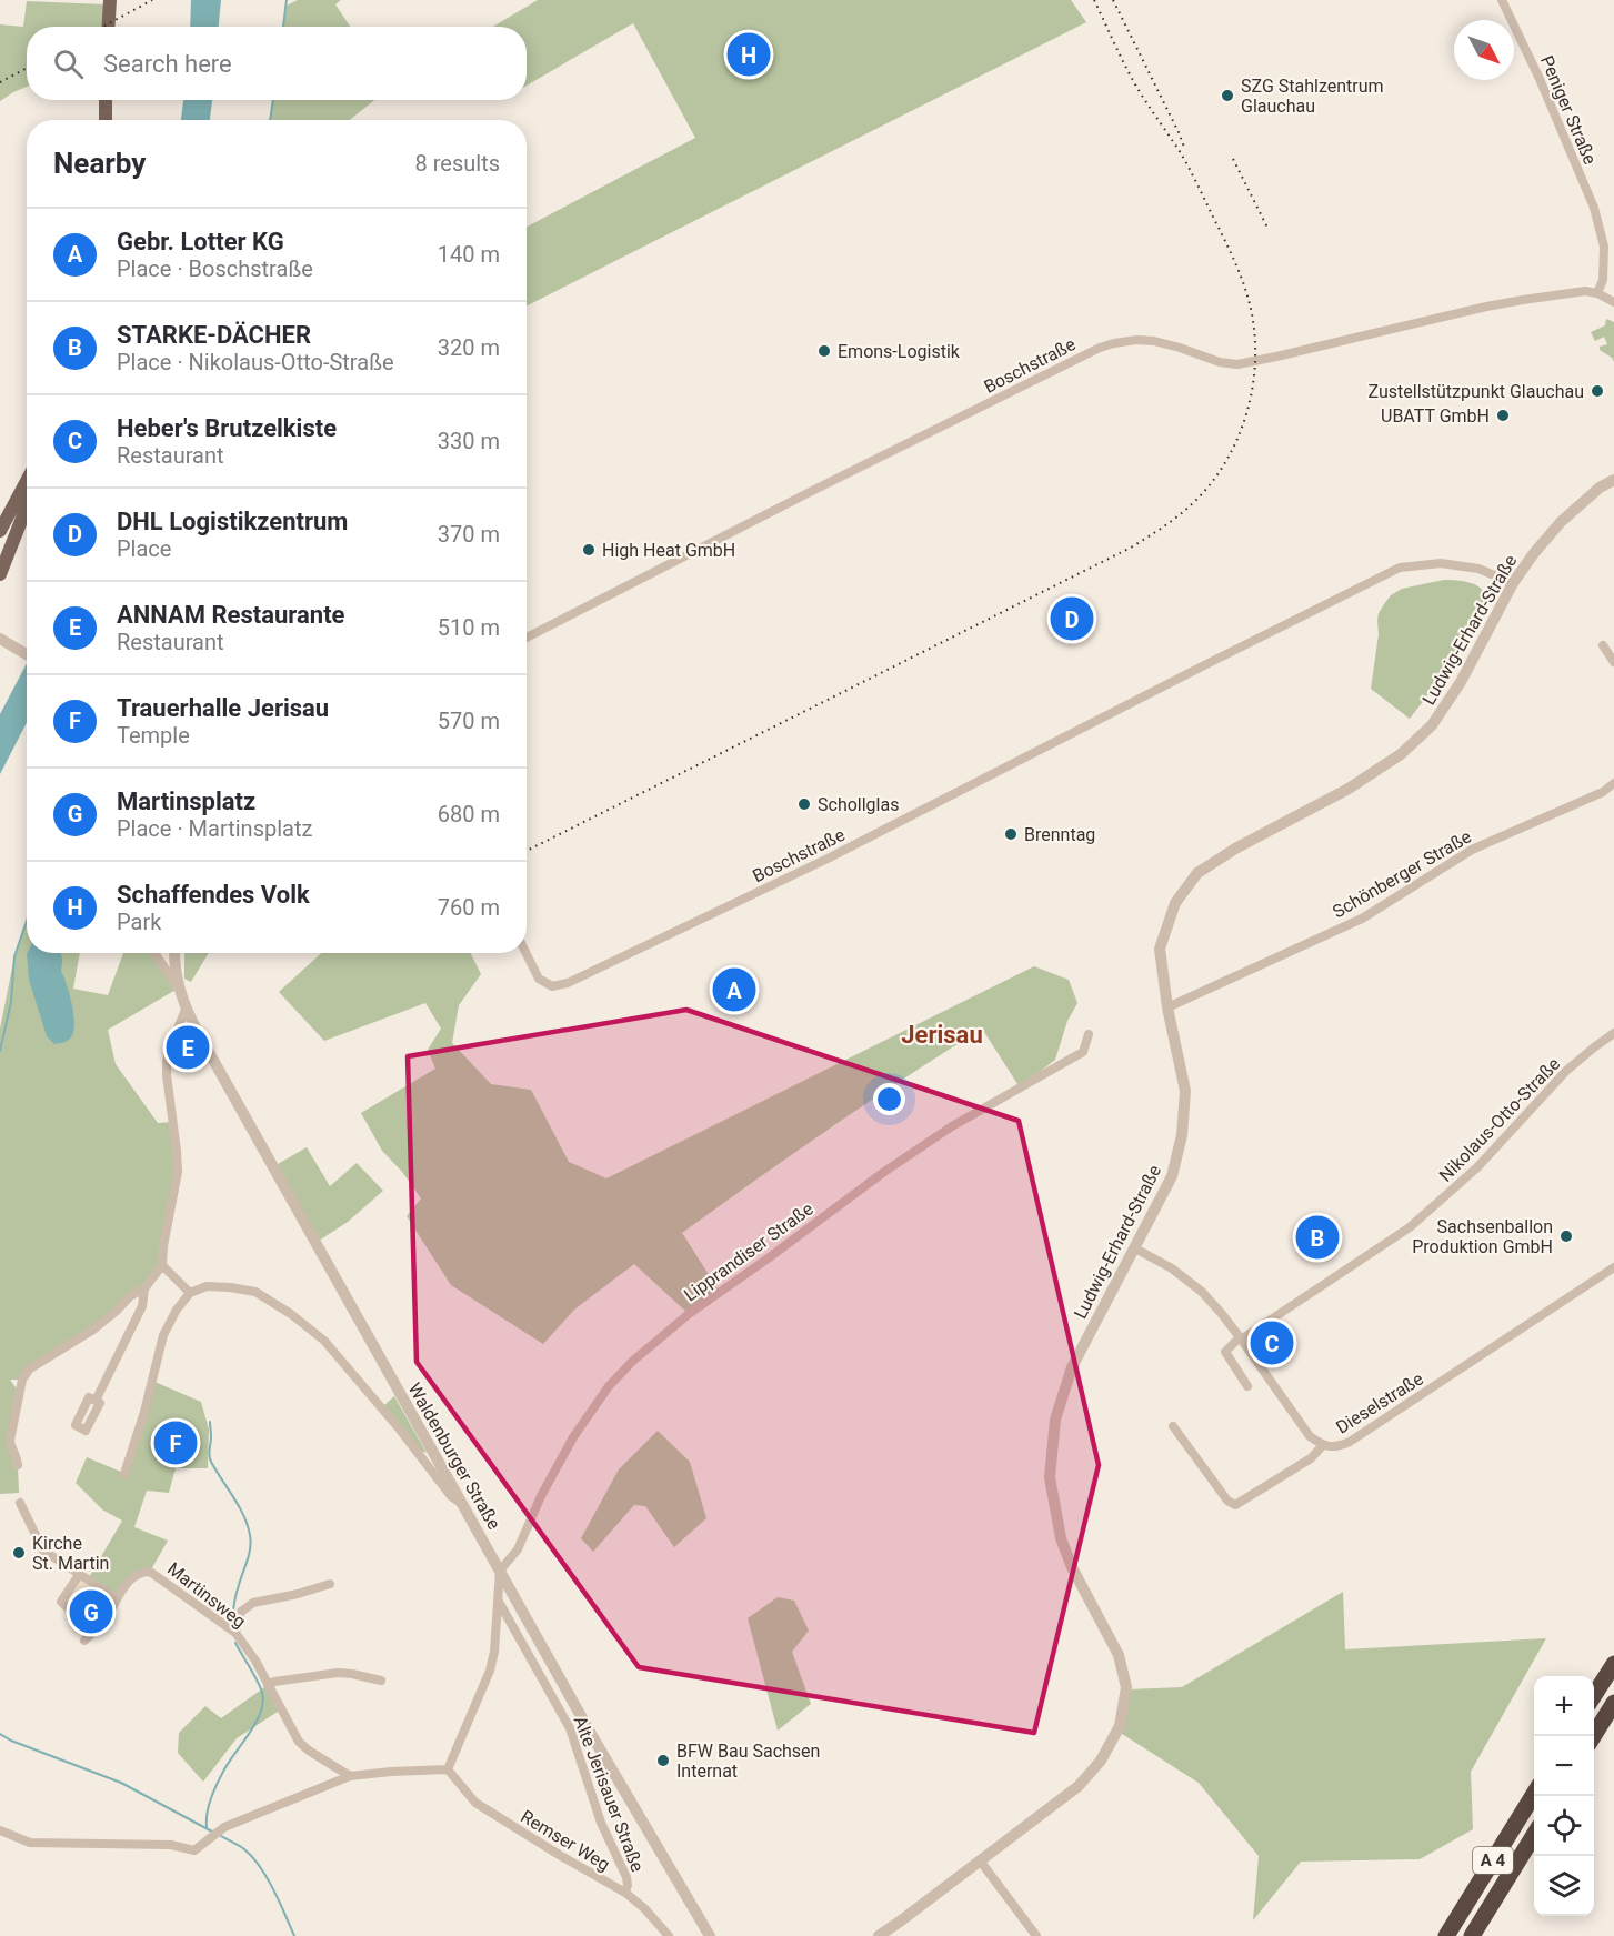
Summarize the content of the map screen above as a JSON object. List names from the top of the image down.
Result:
{
  "streets": {
    "highway": ["A 4"],
    "street": [
      "Peniger Straße",
      "Boschstraße",
      "Ludwig-Erhard-Straße",
      "Schönberger Straße",
      "Nikolaus-Otto-Straße",
      "Lipprandiser Straße",
      "Dieselstraße",
      "Waldenburger Straße",
      "Martinsweg",
      "Alte Jerisauer Straße",
      "Remser Weg"
    ]
  },
  "crossings": [
    ["Peniger Straße", "Boschstraße"],
    ["Boschstraße", "Ludwig-Erhard-Straße"],
    ["Ludwig-Erhard-Straße", "Schönberger Straße"],
    ["Ludwig-Erhard-Straße", "Dieselstraße"],
    ["Nikolaus-Otto-Straße", "Dieselstraße"],
    ["Lipprandiser Straße", "Waldenburger Straße"],
    ["Alte Jerisauer Straße", "Remser Weg"]
  ],
  "districts": ["Jerisau"],
  "places": [
    "SZG Stahlzentrum Glauchau",
    "Emons-Logistik",
    "Zustellstützpunkt Glauchau",
    "UBATT GmbH",
    "High Heat GmbH",
    "Schollglas",
    "Brenntag",
    "Sachsenballon Produktion GmbH",
    "Kirche St. Martin",
    "BFW Bau Sachsen Internat"
  ],
  "north": "bottom right",
  "page": {
    "search": "Search here",
    "pins": [
      "H",
      "D",
      "A",
      "E",
      "B",
      "C",
      "F",
      "G"
    ],
    "heading": ["Nearby", "8 results"],
    "list": [
      {
        "mark": "A",
        "name": "Gebr. Lotter KG",
        "note": "Place · Boschstraße",
        "value": "140 m"
      },
      {
        "mark": "B",
        "name": "STARKE-DÄCHER",
        "note": "Place · Nikolaus-Otto-Straße",
        "value": "320 m"
      },
      {
        "mark": "C",
        "name": "Heber's Brutzelkiste",
        "note": "Restaurant",
        "value": "330 m"
      },
      {
        "mark": "D",
        "name": "DHL Logistikzentrum",
        "note": "Place",
        "value": "370 m"
      },
      {
        "mark": "E",
        "name": "ANNAM Restaurante",
        "note": "Restaurant",
        "value": "510 m"
      },
      {
        "mark": "F",
        "name": "Trauerhalle Jerisau",
        "note": "Temple",
        "value": "570 m"
      },
      {
        "mark": "G",
        "name": "Martinsplatz",
        "note": "Place · Martinsplatz",
        "value": "680 m"
      },
      {
        "mark": "H",
        "name": "Schaffendes Volk",
        "note": "Park",
        "value": "760 m"
      }
    ],
    "map_buttons": ["+", "−"]
  }
}
